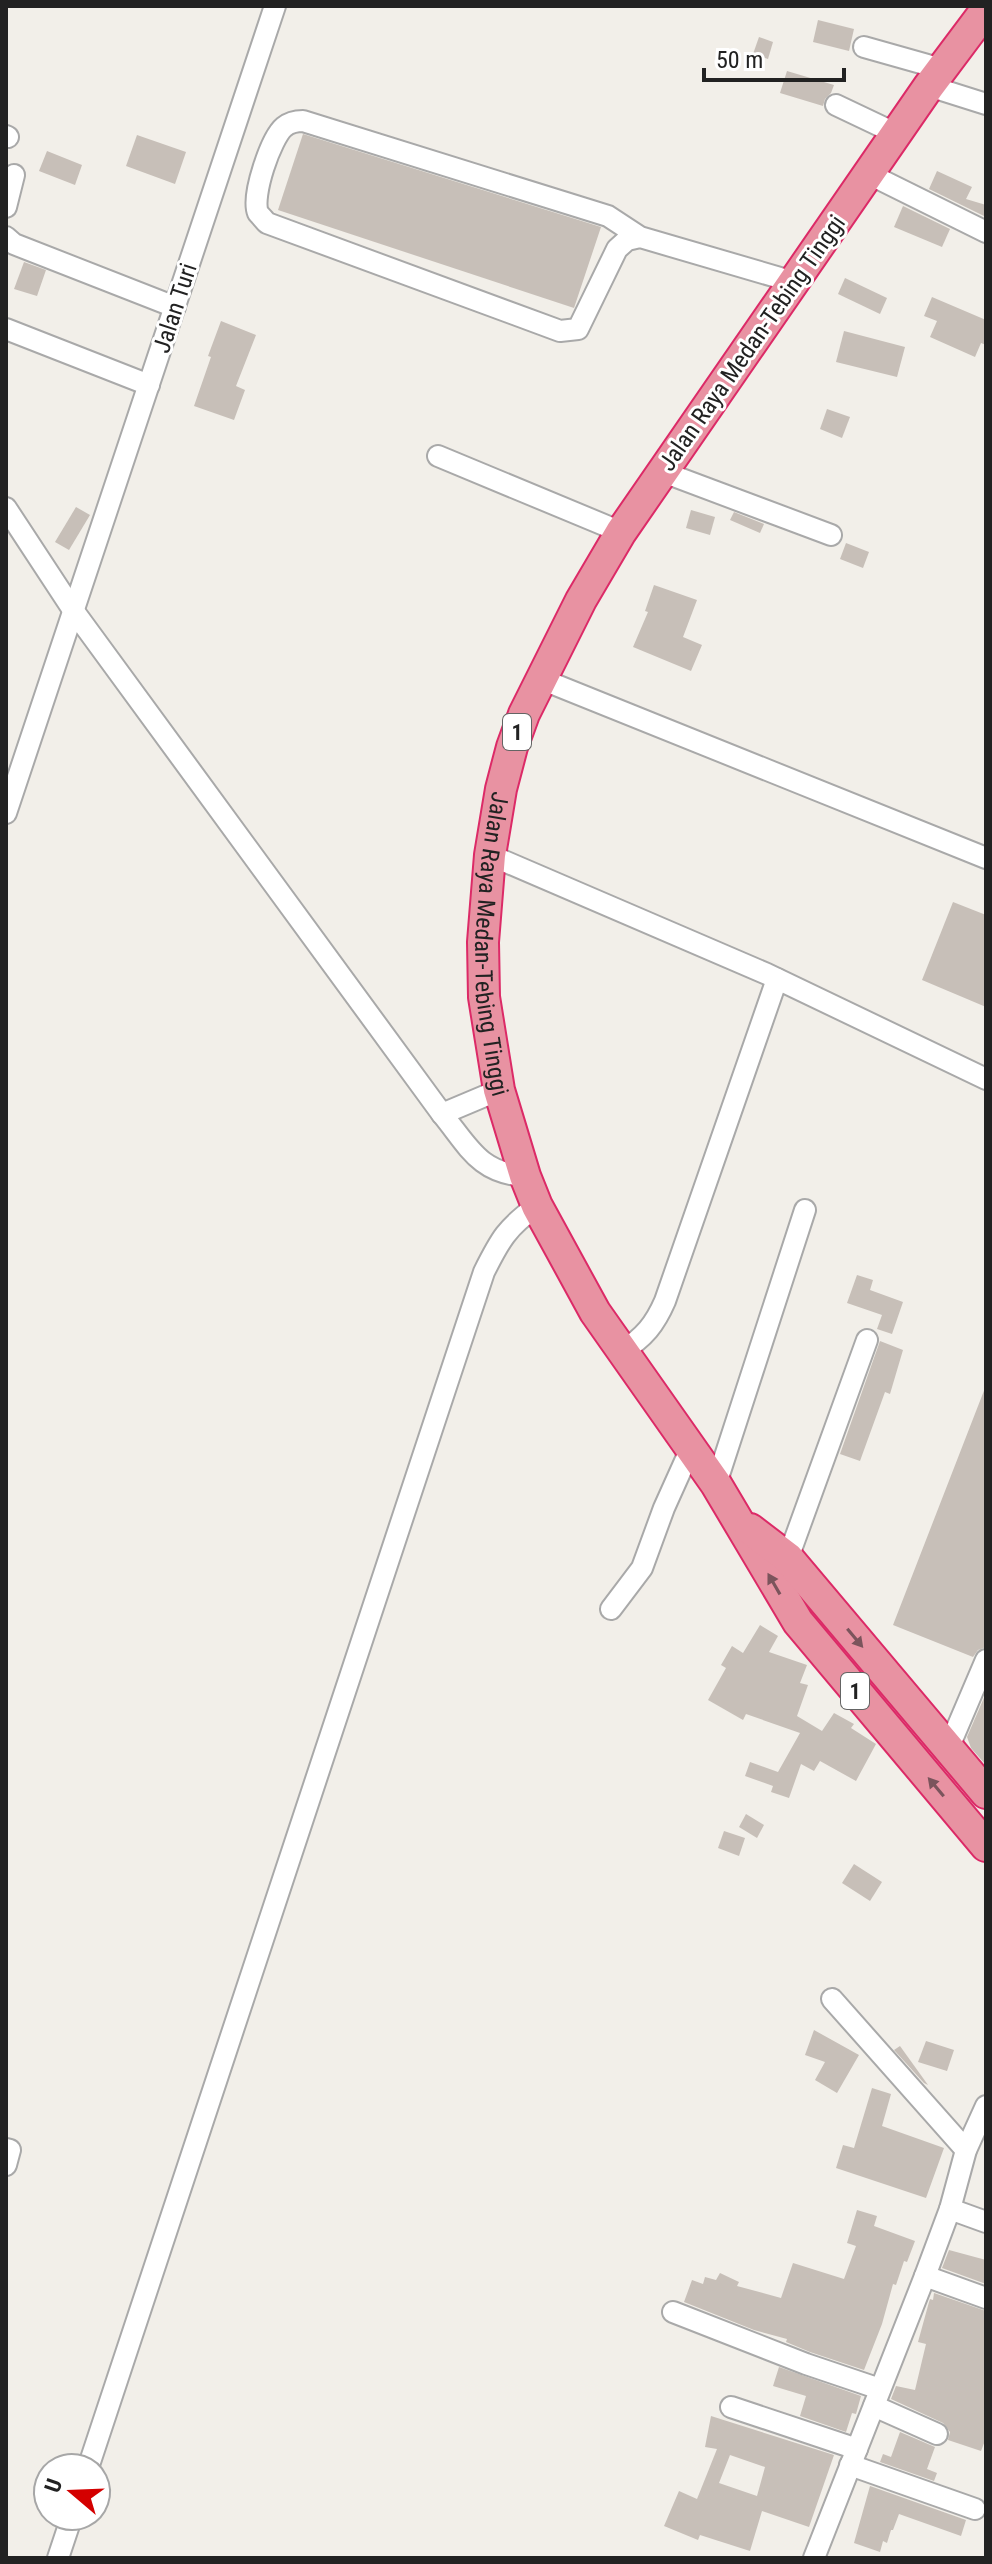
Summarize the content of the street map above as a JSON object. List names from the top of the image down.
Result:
{
  "streets": {
    "highway": ["Jalan Raya Medan-Tebing Tinggi", "1"],
    "street": ["Jalan Turi"]
  },
  "scale_bar": "50 m",
  "north": "left"
}
